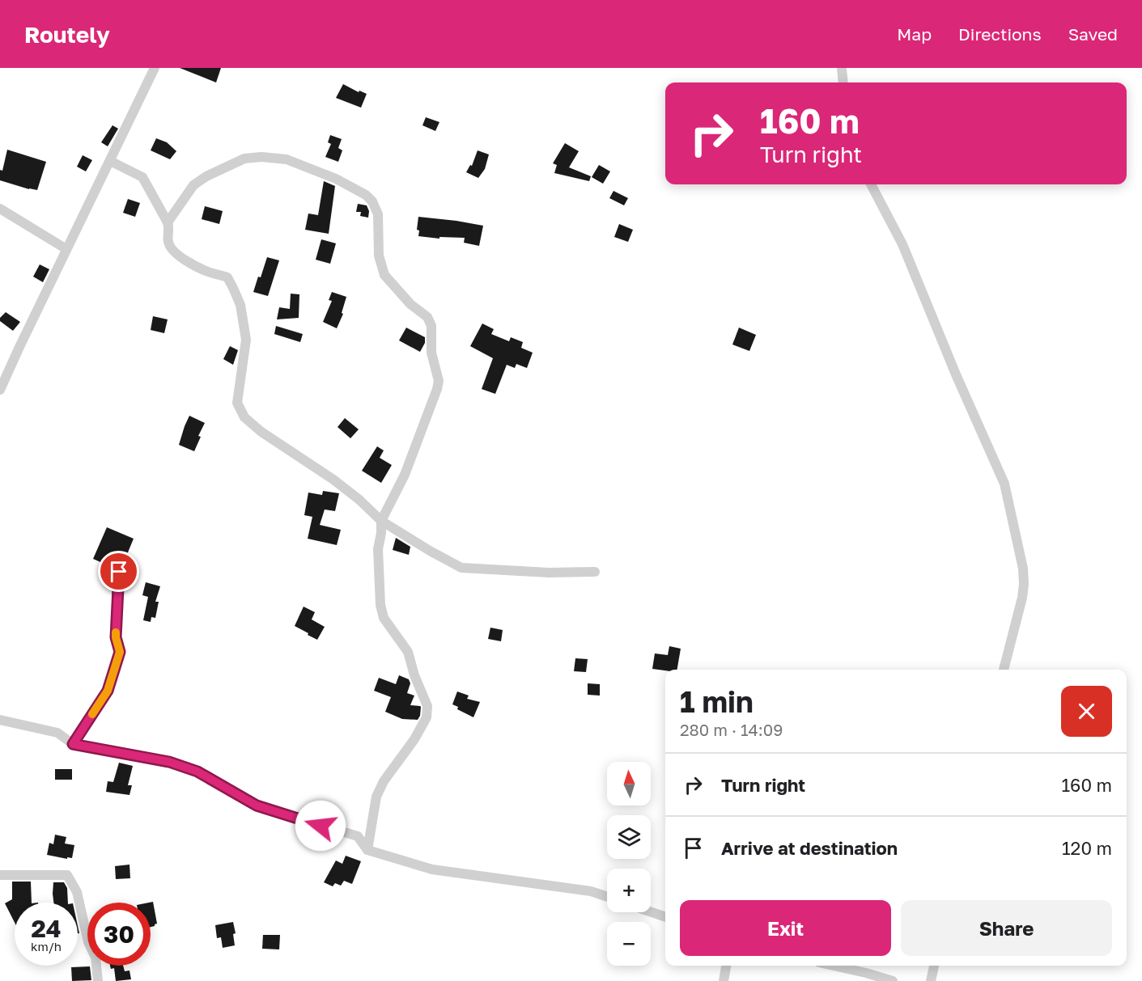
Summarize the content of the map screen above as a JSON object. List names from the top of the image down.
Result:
{
  "north": "top",
  "page": {
    "header": "Routely",
    "nav": ["Map", "Directions", "Saved"],
    "turn": ["160 m", "Turn right"],
    "heading": ["1 min", "280 m · 14:09"],
    "list": [
      {
        "name": "Turn right",
        "value": "160 m"
      },
      {
        "name": "Arrive at destination",
        "value": "120 m"
      }
    ],
    "map_buttons": ["+", "−"],
    "buttons": ["Exit", "Share"],
    "speed": "24 km/h",
    "limit": "30"
  }
}
